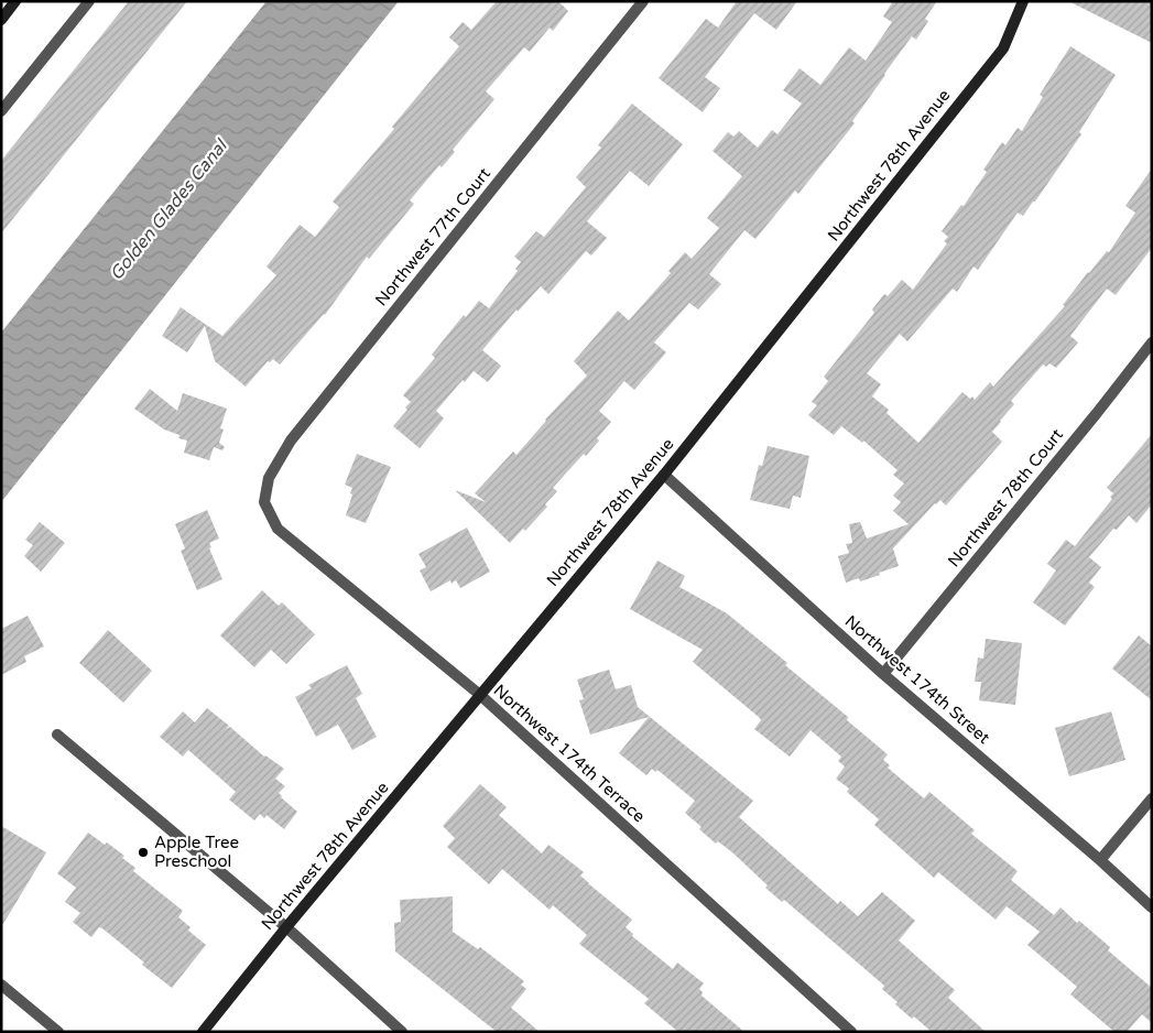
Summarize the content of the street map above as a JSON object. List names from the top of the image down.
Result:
{
  "streets": {
    "street": [
      "Northwest 78th Avenue",
      "Northwest 77th Court",
      "Northwest 78th Court",
      "Northwest 174th Street",
      "Northwest 174th Terrace"
    ]
  },
  "crossings": [
    ["Northwest 78th Avenue", "Northwest 174th Street"],
    ["Northwest 78th Avenue", "Northwest 174th Terrace"],
    ["Northwest 77th Court", "Northwest 174th Terrace"],
    ["Northwest 78th Court", "Northwest 174th Street"]
  ],
  "water": ["Golden Glades Canal"],
  "places": ["Apple Tree Preschool"]
}
